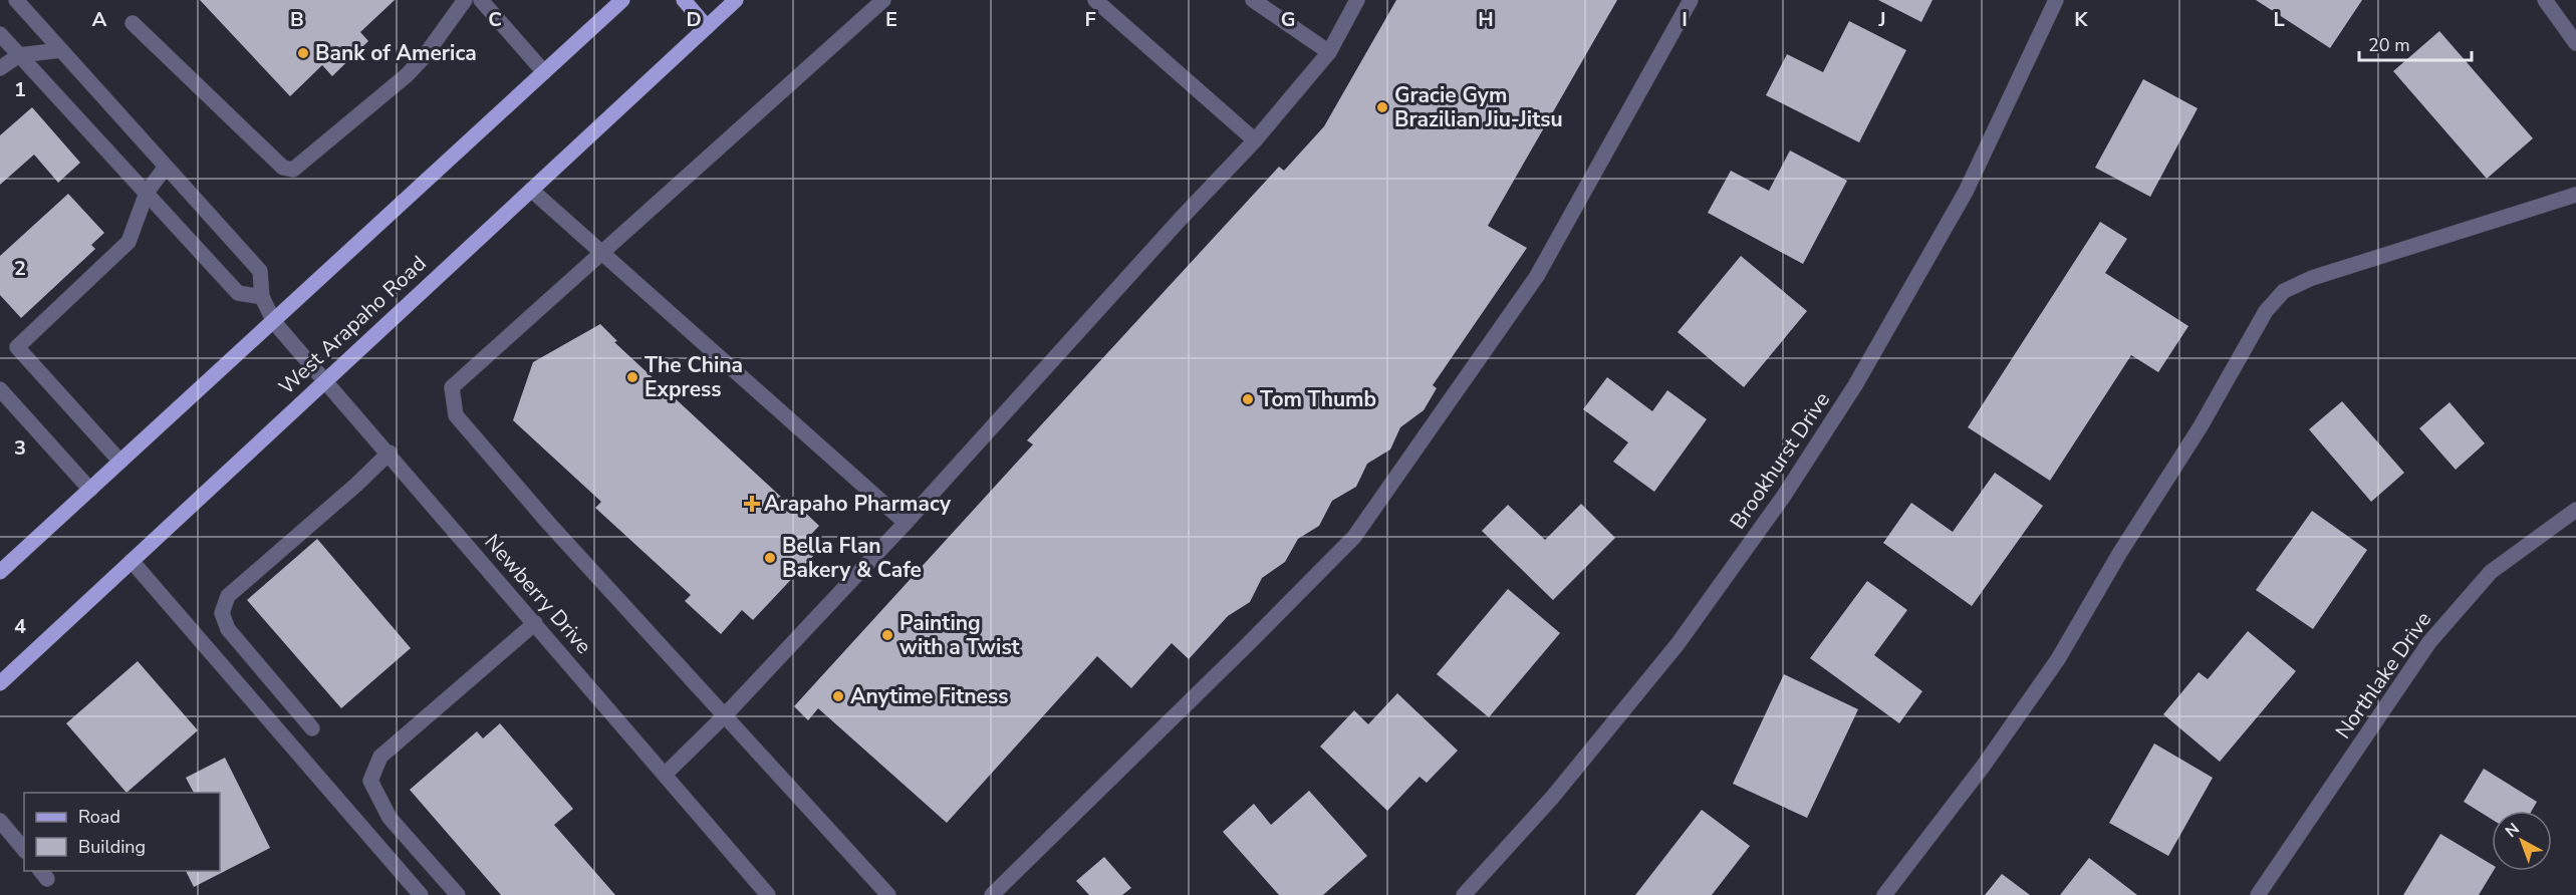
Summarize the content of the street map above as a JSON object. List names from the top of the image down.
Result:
{
  "streets": {
    "main road": ["West Arapaho Road"],
    "street": ["Brookhurst Drive", "Newberry Drive", "Northlake Drive"]
  },
  "crossings": [
    ["West Arapaho Road", "Newberry Drive"]
  ],
  "places": {
    "other": [
      "Bank of America",
      "Gracie Gym Brazilian Jiu-Jitsu",
      "The China Express",
      "Tom Thumb",
      "Bella Flan Bakery & Cafe",
      "Painting with a Twist",
      "Anytime Fitness"
    ],
    "health": ["Arapaho Pharmacy"]
  },
  "legend": ["Road", "Building"],
  "scale_bar": "20 m",
  "north": "top left",
  "grid": {
    "columns": [
      "A",
      "B",
      "C",
      "D",
      "E",
      "F",
      "G",
      "H",
      "I",
      "J",
      "K",
      "L"
    ],
    "rows": [
      "1",
      "2",
      "3",
      "4"
    ]
  }
}
